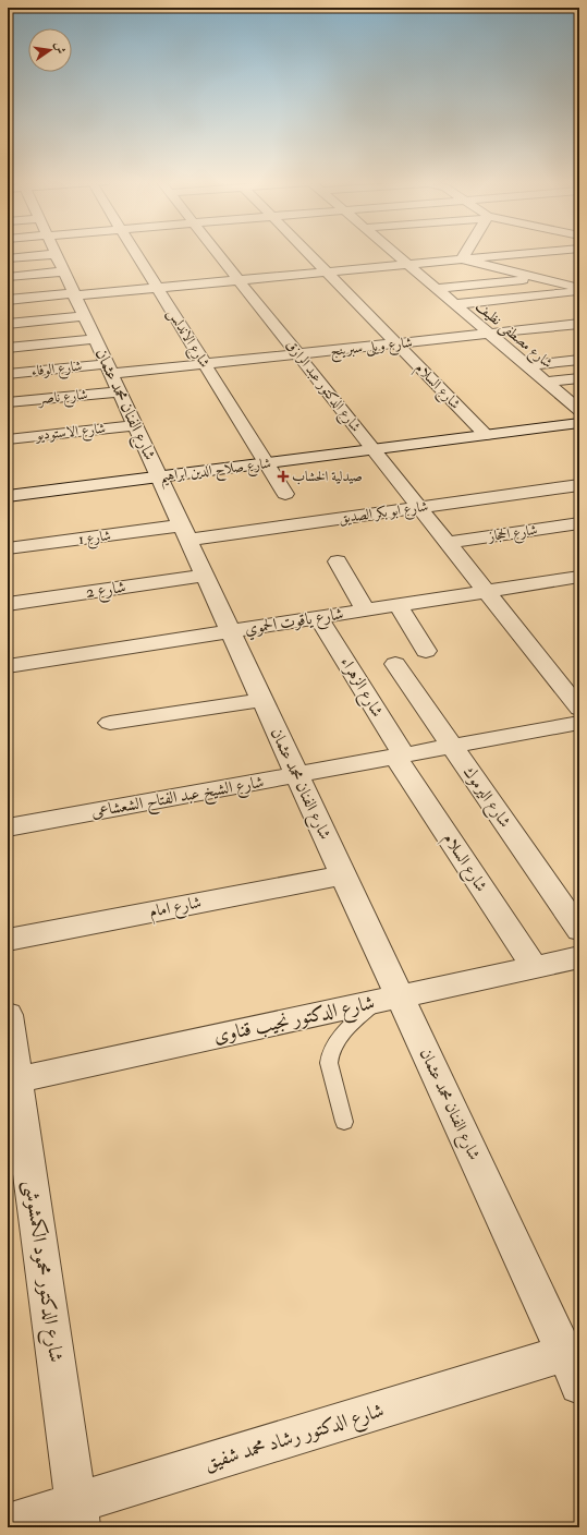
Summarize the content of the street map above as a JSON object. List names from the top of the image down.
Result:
{
  "streets": {
    "street": [
      "شارع مصطفى نظيف",
      "شارع الاندلس",
      "شارع ويلى سبرينج",
      "شارع الوفاء",
      "شارع الدكتور عبد الرازق",
      "شارع السلام",
      "شارع ناصر",
      "شارع الفنان محمد عثمان",
      "شارع الاستوديو",
      "شارع صلاح الدين ابراهيم",
      "شارع ابو بكر الصديق",
      "شارع الحجاز",
      "شارع 1",
      "شارع 2",
      "شارع ياقوت الحموي",
      "شارع الزهراء",
      "شارع الشيخ عبد الفتاح الشعشاعى",
      "شارع اليرموك",
      "شارع امام",
      "شارع الدكتور نجيب قناوى",
      "شارع الدكتور محمود الكمشوشى",
      "شارع الدكتور رشاد محمد شفيق"
    ]
  },
  "crossings": [
    ["شارع مصطفى نظيف", "شارع ويلى سبرينج"],
    ["شارع الاندلس", "شارع ويلى سبرينج"],
    ["شارع الاندلس", "شارع صلاح الدين ابراهيم"],
    ["شارع ويلى سبرينج", "شارع الوفاء"],
    ["شارع ويلى سبرينج", "شارع الدكتور عبد الرازق"],
    ["شارع ويلى سبرينج", "شارع السلام"],
    ["شارع ويلى سبرينج", "شارع ناصر"],
    ["شارع ويلى سبرينج", "شارع الفنان محمد عثمان"],
    ["شارع الوفاء", "شارع ناصر"],
    ["شارع الوفاء", "شارع الفنان محمد عثمان"],
    ["شارع الدكتور عبد الرازق", "شارع صلاح الدين ابراهيم"],
    ["شارع الدكتور عبد الرازق", "شارع ابو بكر الصديق"],
    ["شارع الدكتور عبد الرازق", "شارع الحجاز"],
    ["شارع الدكتور عبد الرازق", "شارع ياقوت الحموي"],
    ["شارع السلام", "شارع صلاح الدين ابراهيم"],
    ["شارع السلام", "شارع الزهراء"],
    ["شارع السلام", "شارع الشيخ عبد الفتاح الشعشاعى"],
    ["شارع السلام", "شارع الدكتور نجيب قناوى"],
    ["شارع ناصر", "شارع الفنان محمد عثمان"],
    ["شارع الفنان محمد عثمان", "شارع الاستوديو"],
    ["شارع الفنان محمد عثمان", "شارع صلاح الدين ابراهيم"],
    ["شارع الفنان محمد عثمان", "شارع ابو بكر الصديق"],
    ["شارع الفنان محمد عثمان", "شارع 1"],
    ["شارع الفنان محمد عثمان", "شارع 2"],
    ["شارع الفنان محمد عثمان", "شارع ياقوت الحموي"],
    ["شارع الفنان محمد عثمان", "شارع الشيخ عبد الفتاح الشعشاعى"],
    ["شارع الفنان محمد عثمان", "شارع امام"],
    ["شارع الفنان محمد عثمان", "شارع الدكتور نجيب قناوى"],
    ["شارع الفنان محمد عثمان", "شارع الدكتور رشاد محمد شفيق"],
    ["شارع ابو بكر الصديق", "شارع 1"],
    ["شارع ياقوت الحموي", "شارع الزهراء"],
    ["شارع الزهراء", "شارع الشيخ عبد الفتاح الشعشاعى"],
    ["شارع الشيخ عبد الفتاح الشعشاعى", "شارع اليرموك"],
    ["شارع الدكتور نجيب قناوى", "شارع الدكتور محمود الكمشوشى"],
    ["شارع الدكتور محمود الكمشوشى", "شارع الدكتور رشاد محمد شفيق"]
  ],
  "places": {
    "health": ["صيدلية الخشاب"]
  },
  "north": "right"
}
